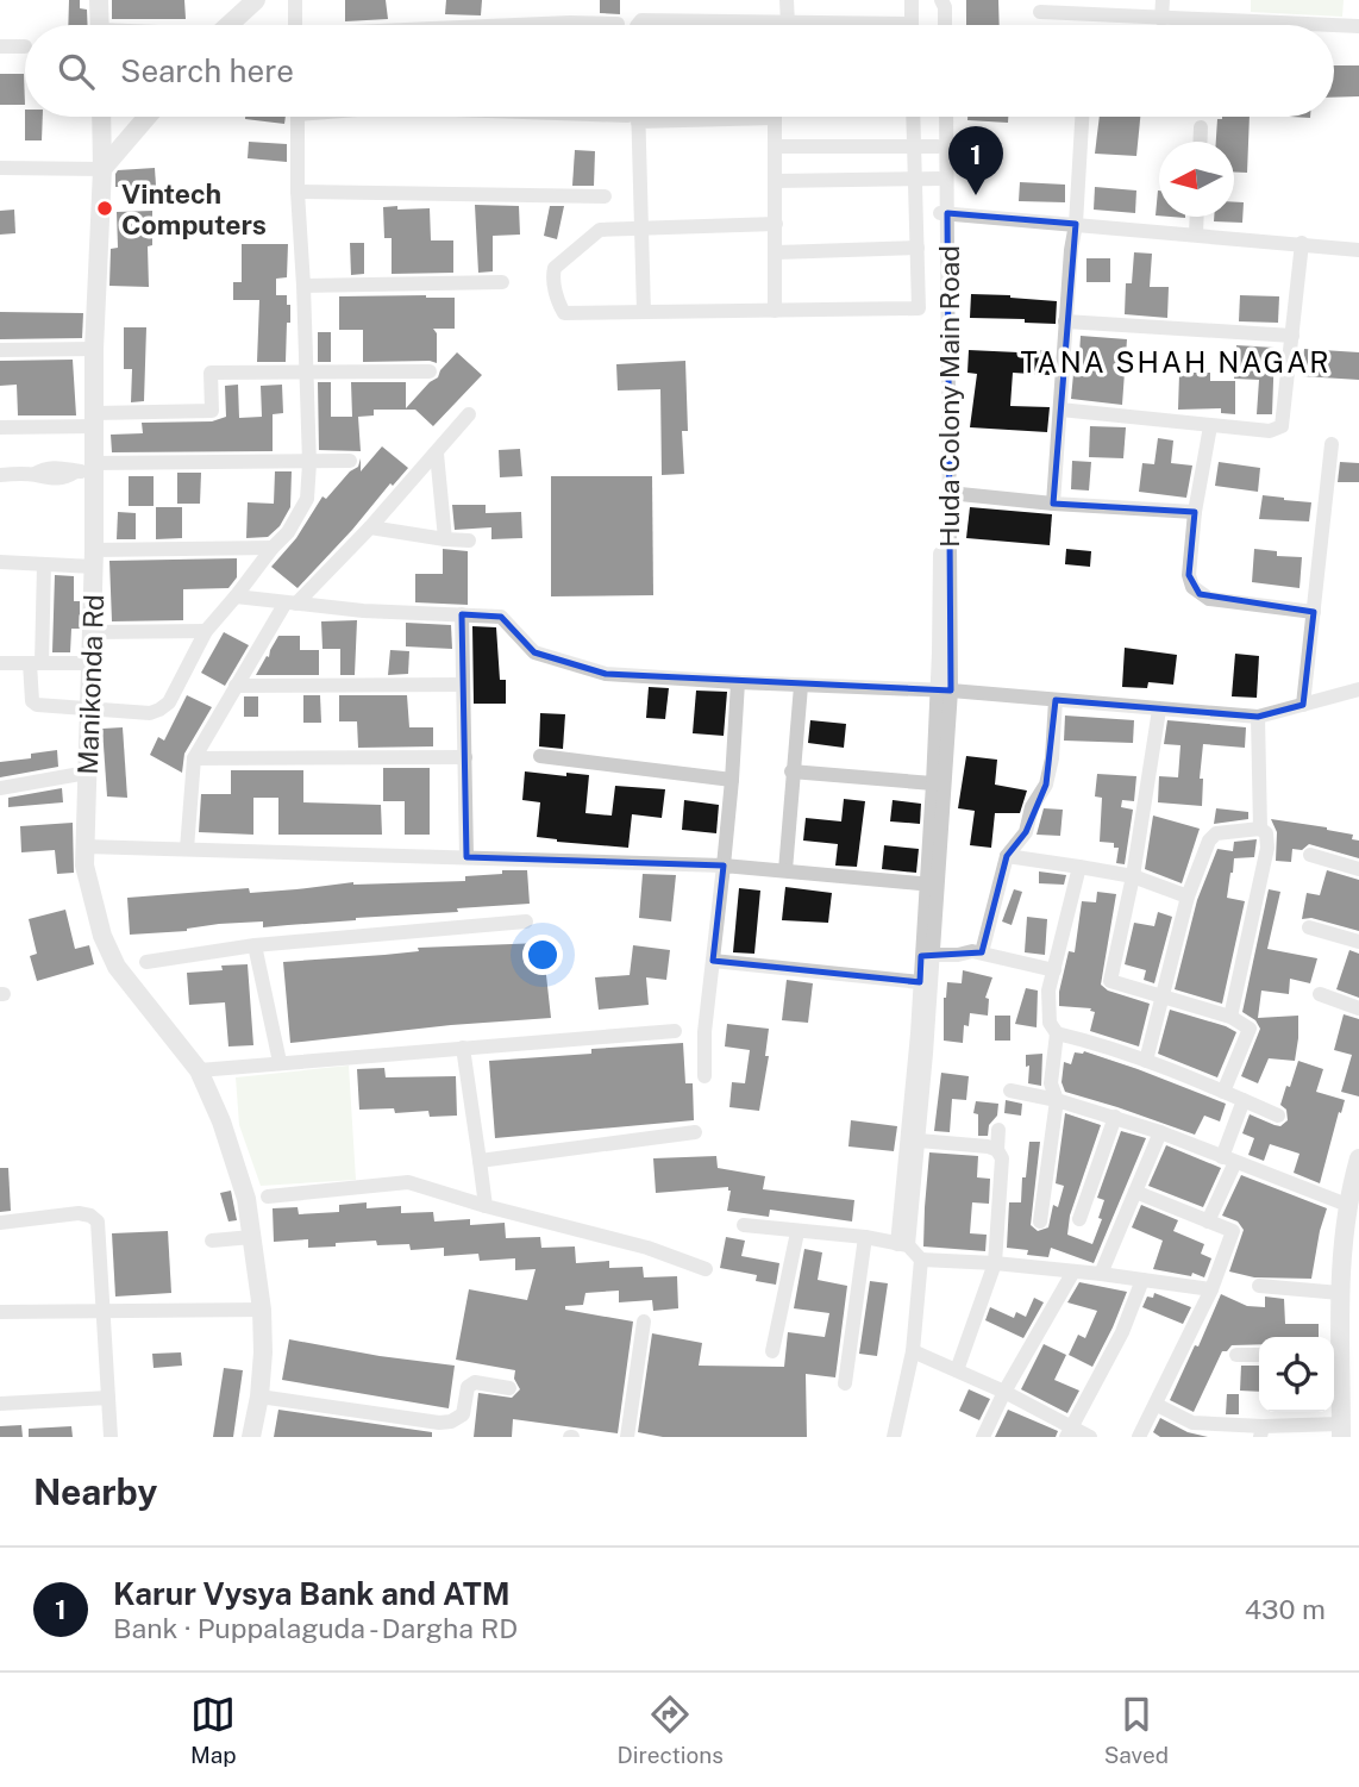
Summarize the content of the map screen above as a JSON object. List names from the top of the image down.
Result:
{
  "streets": {
    "street": ["Huda Colony Main Road", "Manikonda Rd"]
  },
  "districts": ["TANA SHAH NAGAR"],
  "places": ["Vintech Computers"],
  "north": "left",
  "page": {
    "search": "Search here",
    "pins": "1",
    "heading": "Nearby",
    "list": [
      {
        "mark": "1",
        "name": "Karur Vysya Bank and ATM",
        "note": "Bank · Puppalaguda - Dargha RD",
        "value": "430 m"
      }
    ],
    "nav": ["Map", "Directions", "Saved"]
  }
}
